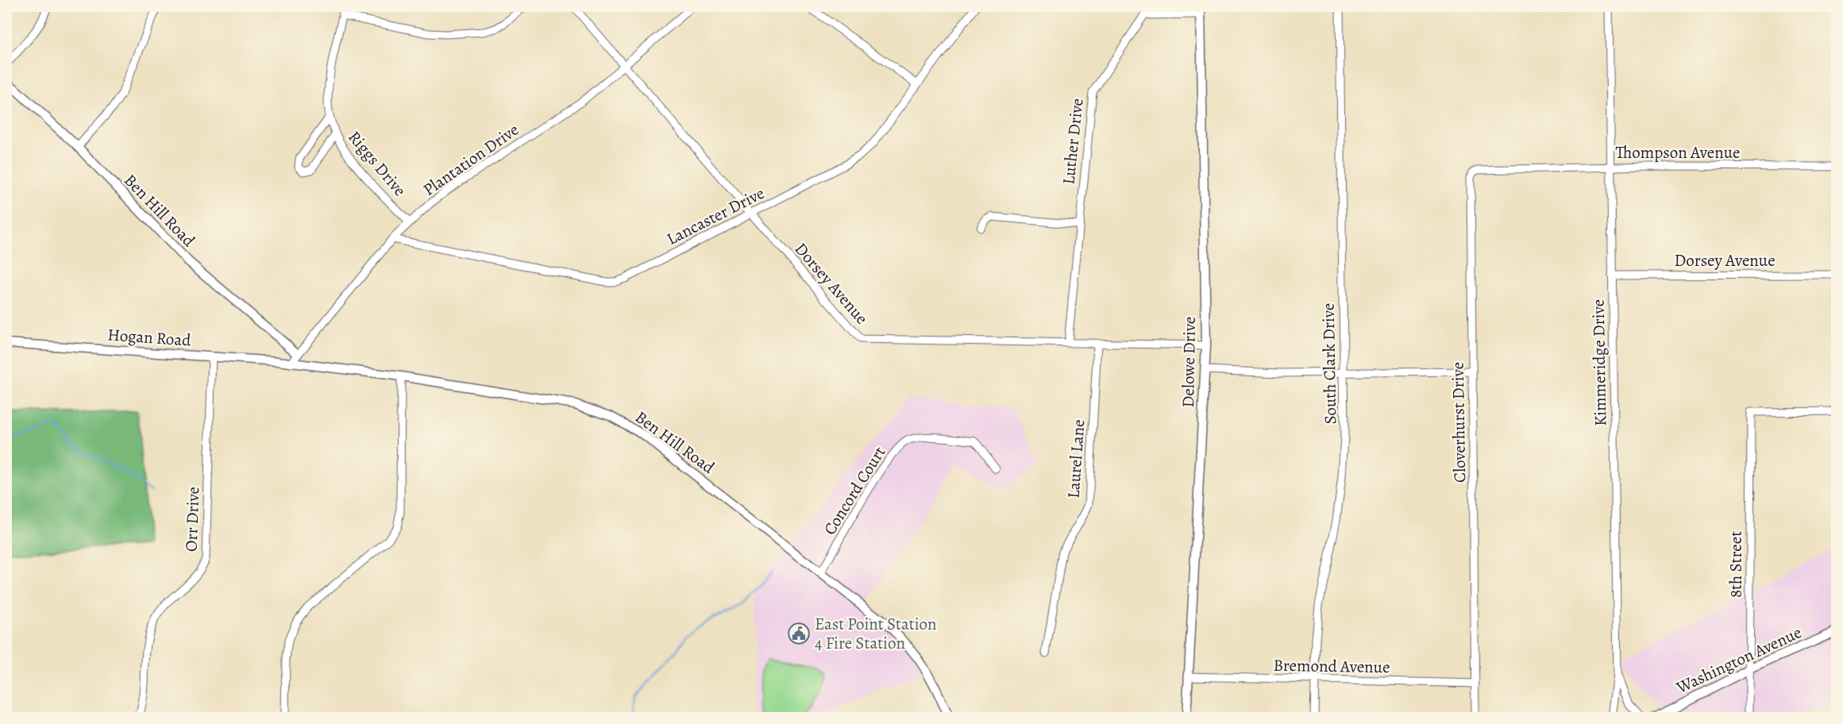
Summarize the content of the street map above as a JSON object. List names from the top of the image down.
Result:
{
  "streets": {
    "street": [
      "Luther Drive",
      "Thompson Avenue",
      "Plantation Drive",
      "Riggs Drive",
      "Ben Hill Road",
      "Lancaster Drive",
      "Dorsey Avenue",
      "Hogan Road",
      "Delowe Drive",
      "Kimmeridge Drive",
      "South Clark Drive",
      "Cloverhurst Drive",
      "Laurel Lane",
      "Concord Court",
      "Orr Drive",
      "8th Street",
      "Washington Avenue",
      "Bremond Avenue"
    ]
  },
  "crossings": [
    ["Luther Drive", "Dorsey Avenue"],
    ["Luther Drive", "Delowe Drive"],
    ["Thompson Avenue", "Kimmeridge Drive"],
    ["Thompson Avenue", "Cloverhurst Drive"],
    ["Plantation Drive", "Riggs Drive"],
    ["Plantation Drive", "Ben Hill Road"],
    ["Plantation Drive", "Lancaster Drive"],
    ["Plantation Drive", "Dorsey Avenue"],
    ["Plantation Drive", "Hogan Road"],
    ["Ben Hill Road", "Hogan Road"],
    ["Ben Hill Road", "Concord Court"],
    ["Lancaster Drive", "Dorsey Avenue"],
    ["Dorsey Avenue", "Delowe Drive"],
    ["Dorsey Avenue", "Kimmeridge Drive"],
    ["Dorsey Avenue", "Laurel Lane"],
    ["Hogan Road", "Orr Drive"],
    ["Delowe Drive", "Bremond Avenue"],
    ["South Clark Drive", "Bremond Avenue"],
    ["Cloverhurst Drive", "Bremond Avenue"],
    ["8th Street", "Washington Avenue"]
  ],
  "places": {
    "public building": ["East Point Station 4 Fire Station"]
  }
}
